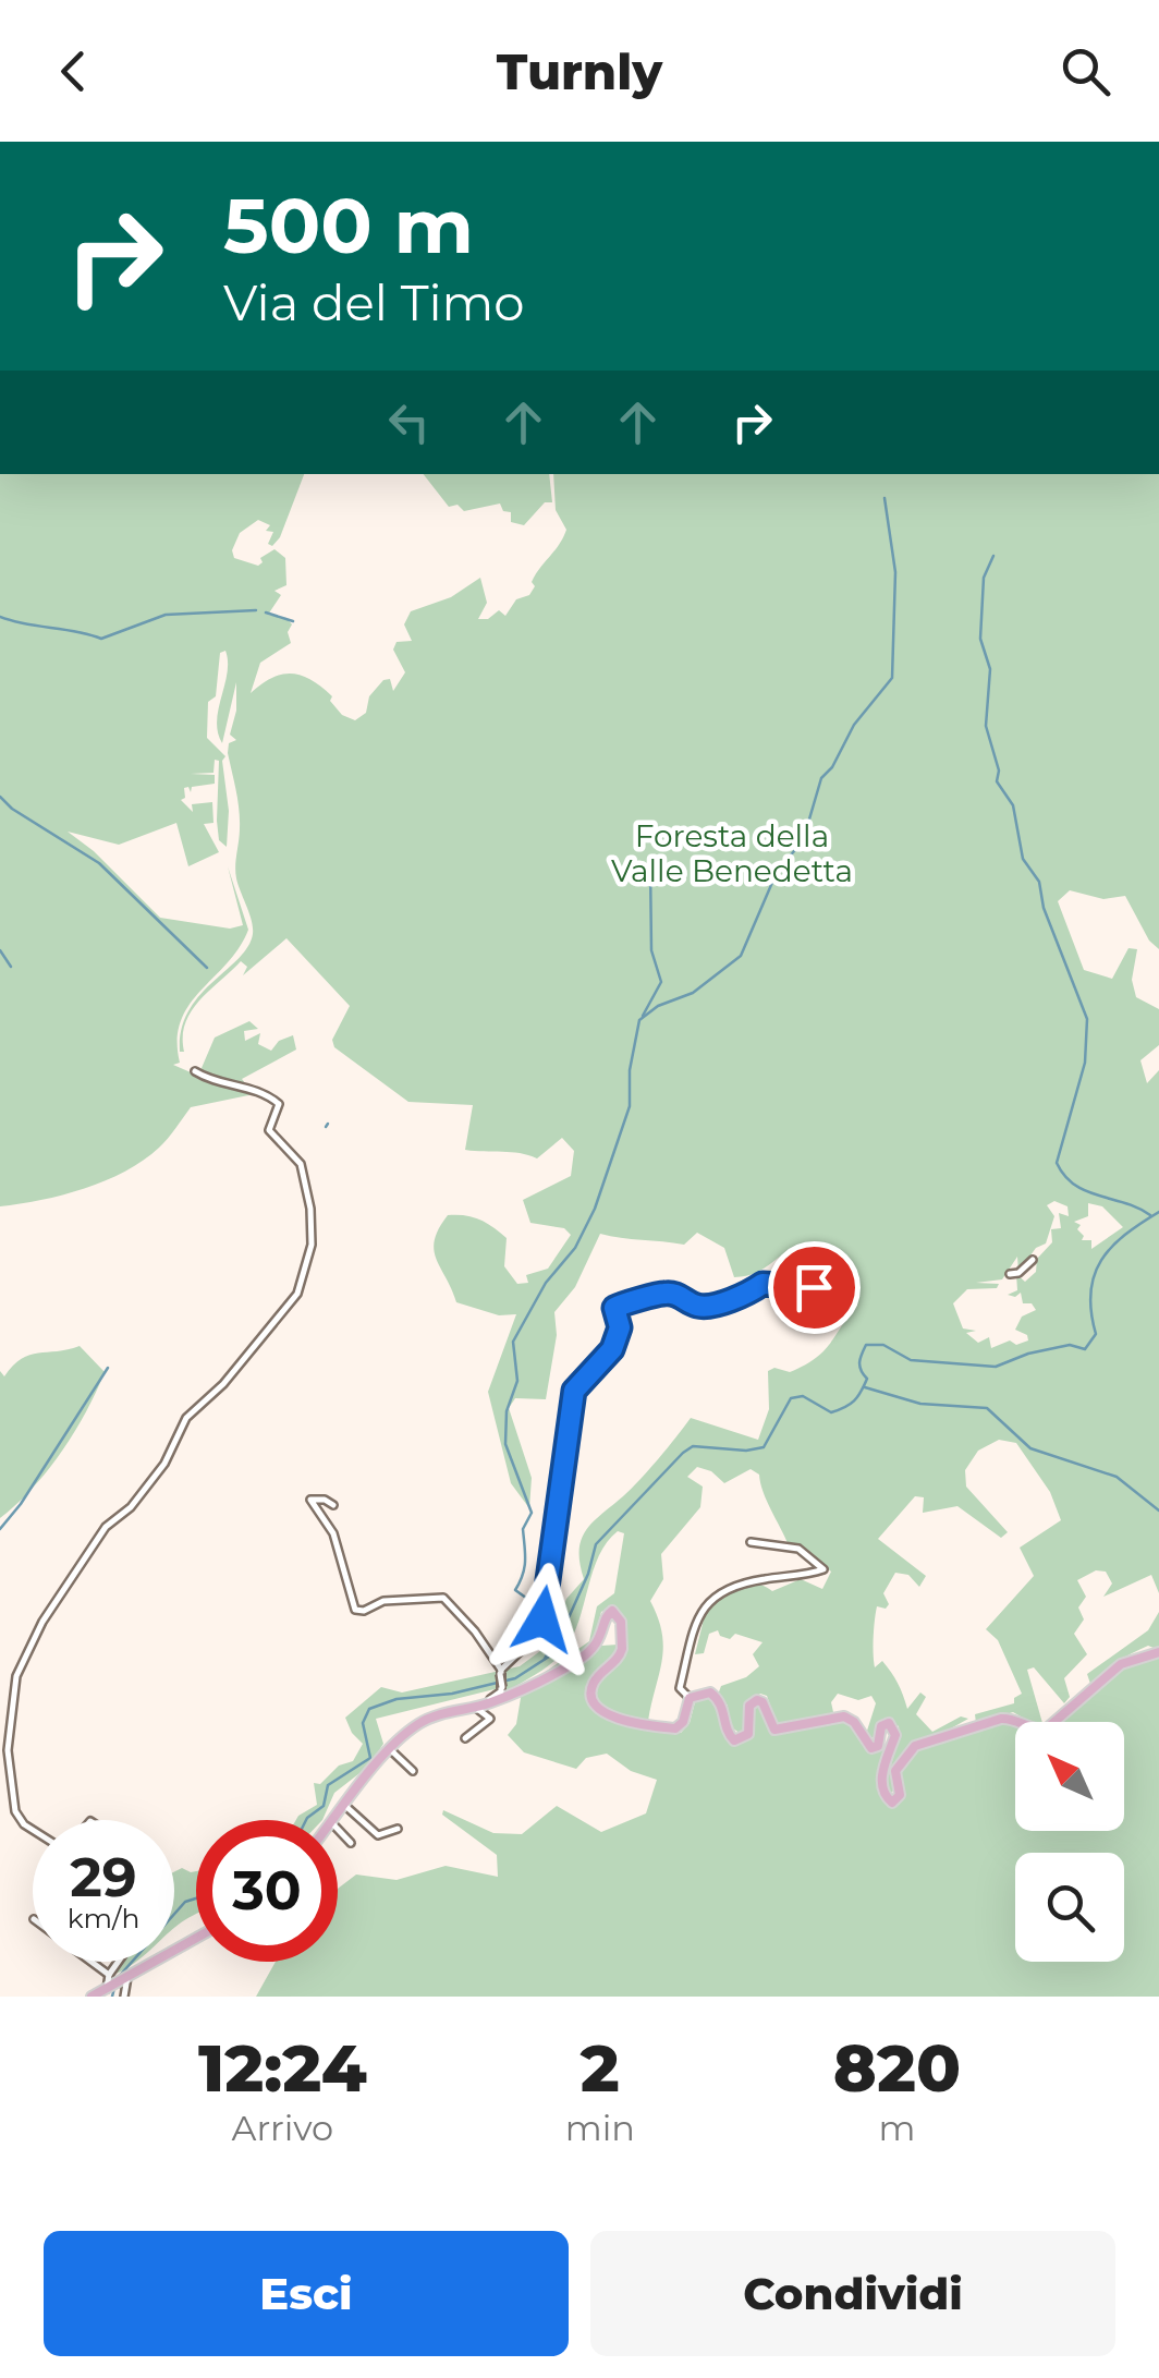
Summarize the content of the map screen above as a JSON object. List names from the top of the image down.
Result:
{
  "parks": ["Foresta della Valle Benedetta"],
  "north": "top left",
  "page": {
    "header": "Turnly",
    "turn": ["500 m", "Via del Timo"],
    "speed": "29 km/h",
    "limit": "30",
    "eta": [
      "12:24",
      "Arrivo",
      "2",
      "min",
      "820",
      "m"
    ],
    "buttons": ["Esci", "Condividi"]
  }
}
